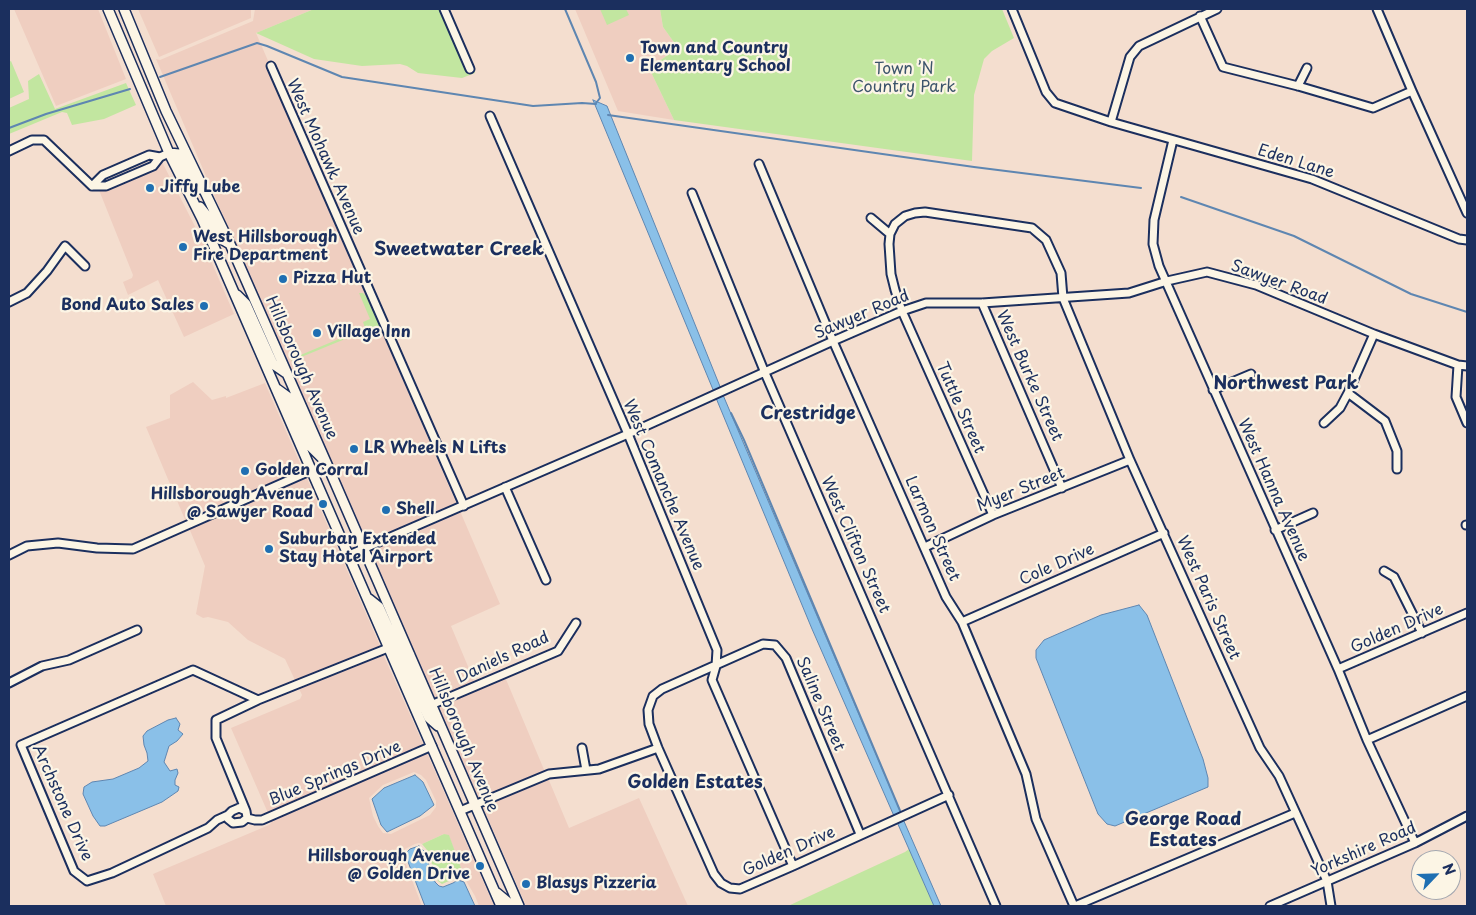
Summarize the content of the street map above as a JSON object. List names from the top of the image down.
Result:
{
  "streets": {
    "main road": ["Hillsborough Avenue"],
    "street": [
      "West Mohawk Avenue",
      "Eden Lane",
      "Sawyer Road",
      "West Burke Street",
      "Tuttle Street",
      "West Comanche Avenue",
      "Myer Street",
      "West Hanna Avenue",
      "Larmon Street",
      "West Clifton Street",
      "Cole Drive",
      "West Paris Street",
      "Golden Drive",
      "Daniels Road",
      "Saline Street",
      "Blue Springs Drive",
      "Archstone Drive",
      "Yorkshire Road"
    ]
  },
  "crossings": [
    ["West Mohawk Avenue", "Sawyer Road"],
    ["Eden Lane", "West Hanna Avenue"],
    ["Sawyer Road", "Hillsborough Avenue"],
    ["Sawyer Road", "West Burke Street"],
    ["Sawyer Road", "Tuttle Street"],
    ["Sawyer Road", "West Comanche Avenue"],
    ["Sawyer Road", "West Hanna Avenue"],
    ["Sawyer Road", "Larmon Street"],
    ["Sawyer Road", "West Clifton Street"],
    ["Sawyer Road", "West Paris Street"],
    ["Hillsborough Avenue", "Daniels Road"],
    ["Hillsborough Avenue", "Blue Springs Drive"],
    ["West Burke Street", "Myer Street"],
    ["Tuttle Street", "Myer Street"],
    ["Tuttle Street", "West Paris Street"],
    ["West Comanche Avenue", "Golden Drive"],
    ["West Comanche Avenue", "Saline Street"],
    ["Myer Street", "Larmon Street"],
    ["Myer Street", "West Paris Street"],
    ["West Hanna Avenue", "Golden Drive"],
    ["West Hanna Avenue", "Yorkshire Road"],
    ["Larmon Street", "Cole Drive"],
    ["West Clifton Street", "Golden Drive"],
    ["Cole Drive", "West Paris Street"],
    ["West Paris Street", "Yorkshire Road"],
    ["Golden Drive", "Saline Street"],
    ["Blue Springs Drive", "Archstone Drive"]
  ],
  "districts": [
    "Sweetwater Creek",
    "Northwest Park",
    "Crestridge",
    "Golden Estates",
    "George Road Estates"
  ],
  "parks": ["Town ’N Country Park"],
  "places": [
    "Town and Country Elementary School",
    "Jiffy Lube",
    "West Hillsborough Fire Department",
    "Pizza Hut",
    "Bond Auto Sales",
    "Village Inn",
    "LR Wheels N Lifts",
    "Golden Corral",
    "Hillsborough Avenue @ Sawyer Road",
    "Shell",
    "Suburban Extended Stay Hotel Airport",
    "Hillsborough Avenue @ Golden Drive",
    "Blasys Pizzeria"
  ],
  "north": "top right"
}
